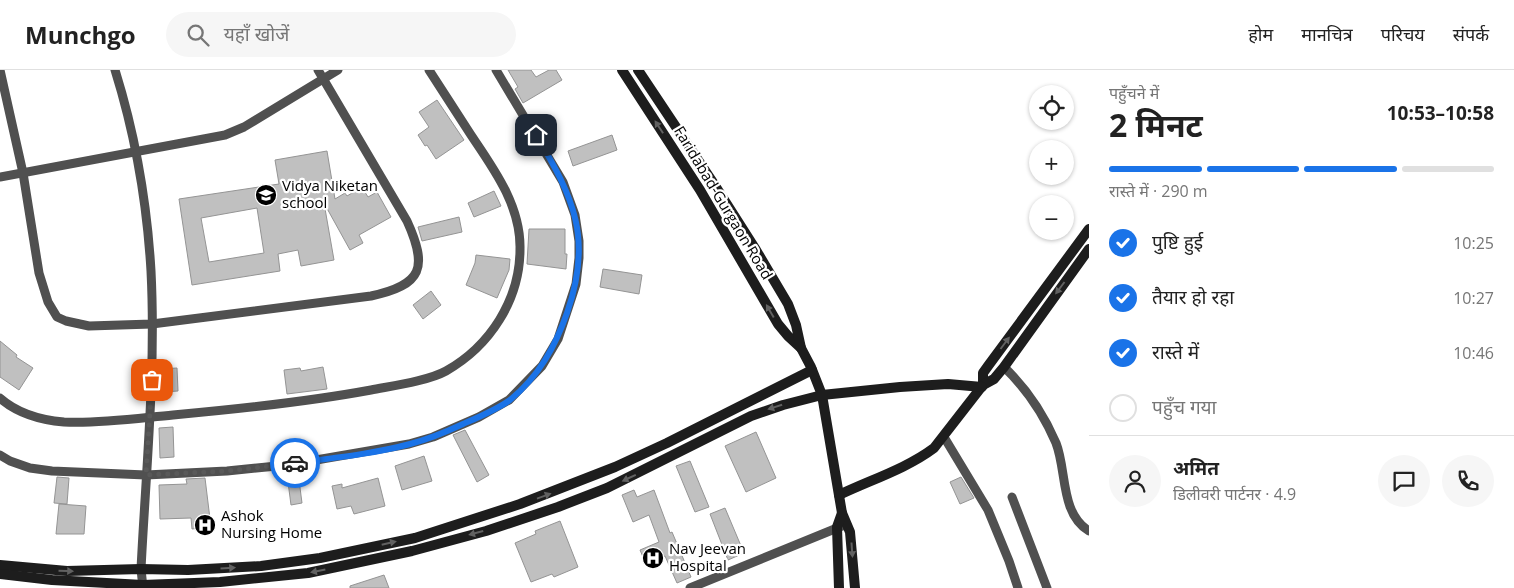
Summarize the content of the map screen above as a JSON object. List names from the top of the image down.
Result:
{
  "streets": {
    "street": ["Faridabad-Gurgaon Road"]
  },
  "places": {
    "school or university": ["Vidya Niketan school"],
    "hospital": ["Ashok Nursing Home", "Nav Jeevan Hospital"]
  },
  "page": {
    "header": "Munchgo",
    "search": "यहाँ खोजें",
    "nav": [
      "होम",
      "मानचित्र",
      "परिचय",
      "संपर्क"
    ],
    "heading": ["2 मिनट", "पहुँचने में", "10:53–10:58"],
    "panel": ["अमित", "डिलीवरी पार्टनर · 4.9"],
    "map_buttons": ["+", "−"],
    "bar": "रास्ते में · 290 m",
    "list": [
      ["पुष्टि हुई", "10:25"],
      ["तैयार हो रहा", "10:27"],
      ["रास्ते में", "10:46"],
      "पहुँच गया"
    ]
  }
}
